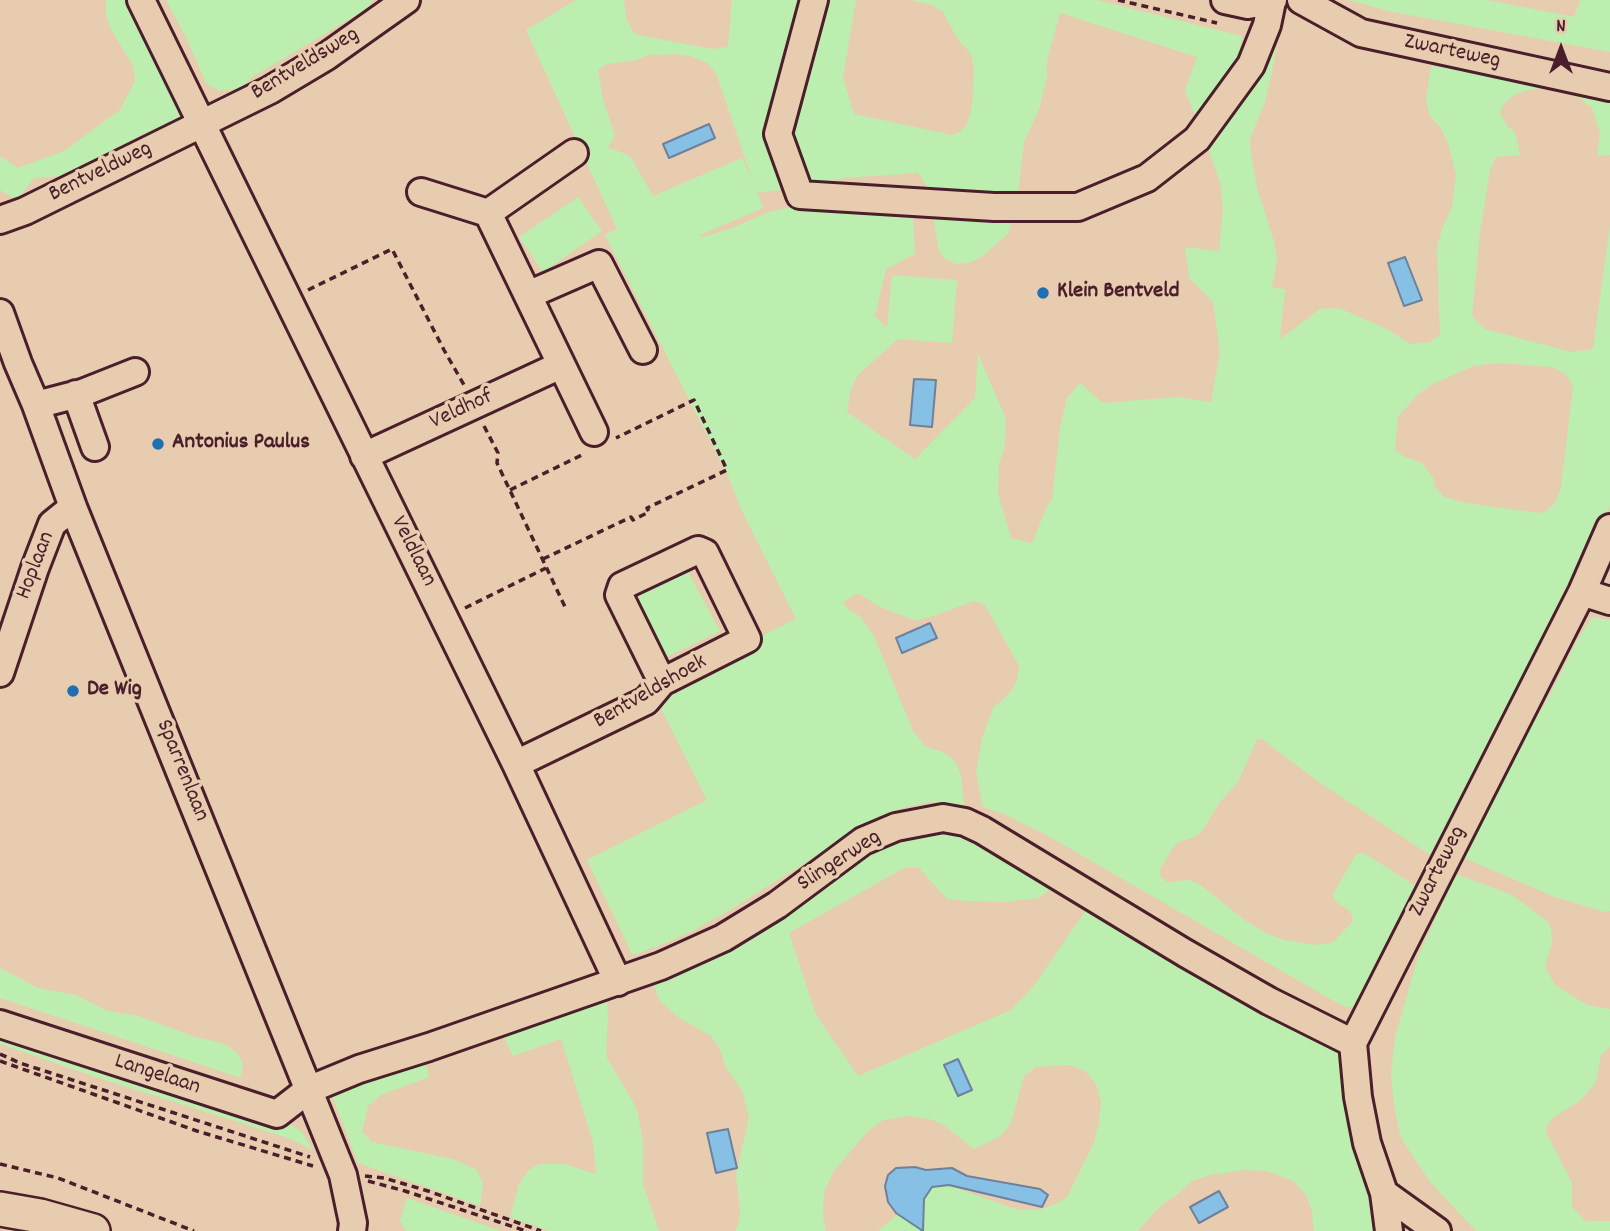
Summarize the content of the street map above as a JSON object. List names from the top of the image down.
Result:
{
  "streets": {
    "street": [
      "Zwarteweg",
      "Bentveldsweg",
      "Bentveldweg",
      "Veldhof",
      "Veldlaan",
      "Hoplaan",
      "Bentveldshoek",
      "Sparrenlaan",
      "Slingerweg",
      "Langelaan"
    ]
  },
  "crossings": [
    ["Zwarteweg", "Slingerweg"],
    ["Bentveldsweg", "Bentveldweg"],
    ["Bentveldsweg", "Veldlaan"],
    ["Bentveldweg", "Veldlaan"],
    ["Veldhof", "Veldlaan"],
    ["Veldlaan", "Bentveldshoek"],
    ["Veldlaan", "Slingerweg"],
    ["Hoplaan", "Sparrenlaan"],
    ["Sparrenlaan", "Slingerweg"],
    ["Sparrenlaan", "Langelaan"],
    ["Slingerweg", "Langelaan"]
  ],
  "places": ["Klein Bentveld", "Antonius Paulus", "De Wig"],
  "north": "top"
}
